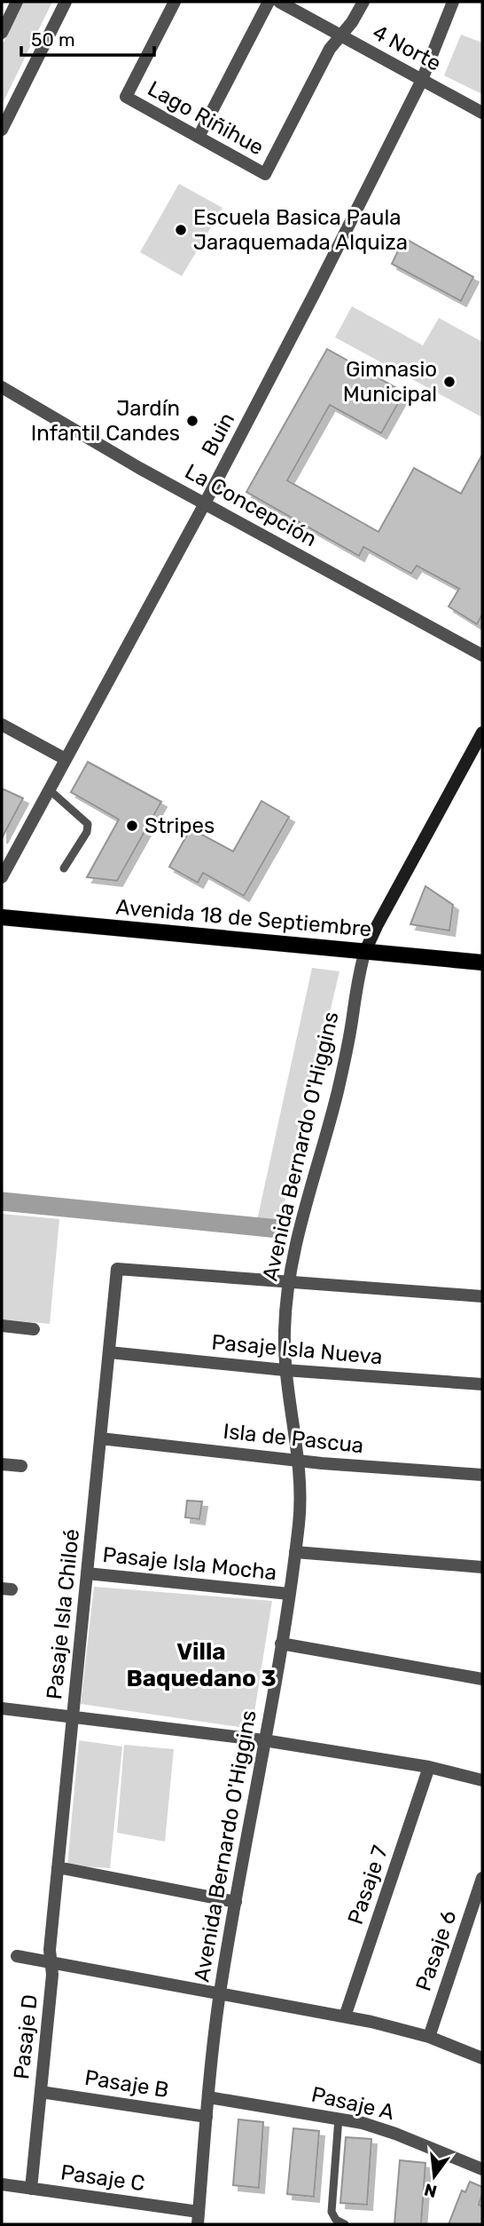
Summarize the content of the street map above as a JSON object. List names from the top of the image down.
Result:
{
  "streets": {
    "main road": ["Avenida 18 de Septiembre", "Avenida Bernardo O'Higgins"],
    "street": [
      "4 Norte",
      "Lago Riñihue",
      "Buin",
      "La Concepción",
      "Pasaje Isla Nueva",
      "Isla de Pascua",
      "Pasaje Isla Mocha",
      "Pasaje Isla Chiloé",
      "Pasaje 7",
      "Pasaje 6",
      "Pasaje D",
      "Pasaje B",
      "Pasaje A",
      "Pasaje C"
    ]
  },
  "crossings": [
    ["4 Norte", "Lago Riñihue"],
    ["4 Norte", "Buin"],
    ["Buin", "La Concepción"],
    ["Avenida 18 de Septiembre", "Avenida Bernardo O'Higgins"],
    ["Avenida Bernardo O'Higgins", "Pasaje Isla Nueva"],
    ["Avenida Bernardo O'Higgins", "Isla de Pascua"],
    ["Avenida Bernardo O'Higgins", "Pasaje Isla Mocha"],
    ["Avenida Bernardo O'Higgins", "Pasaje Isla Chiloé"],
    ["Avenida Bernardo O'Higgins", "Pasaje B"],
    ["Avenida Bernardo O'Higgins", "Pasaje A"],
    ["Avenida Bernardo O'Higgins", "Pasaje C"],
    ["Pasaje Isla Nueva", "Pasaje Isla Chiloé"],
    ["Isla de Pascua", "Pasaje Isla Chiloé"],
    ["Pasaje Isla Mocha", "Pasaje Isla Chiloé"],
    ["Pasaje Isla Chiloé", "Pasaje D"],
    ["Pasaje D", "Pasaje B"],
    ["Pasaje D", "Pasaje C"]
  ],
  "districts": ["Villa Baquedano 3"],
  "places": [
    "Escuela Basica Paula Jaraquemada Alquiza",
    "Gimnasio Municipal",
    "Jardín Infantil Candes",
    "Stripes"
  ],
  "scale_bar": "50 m",
  "north": "bottom"
}
